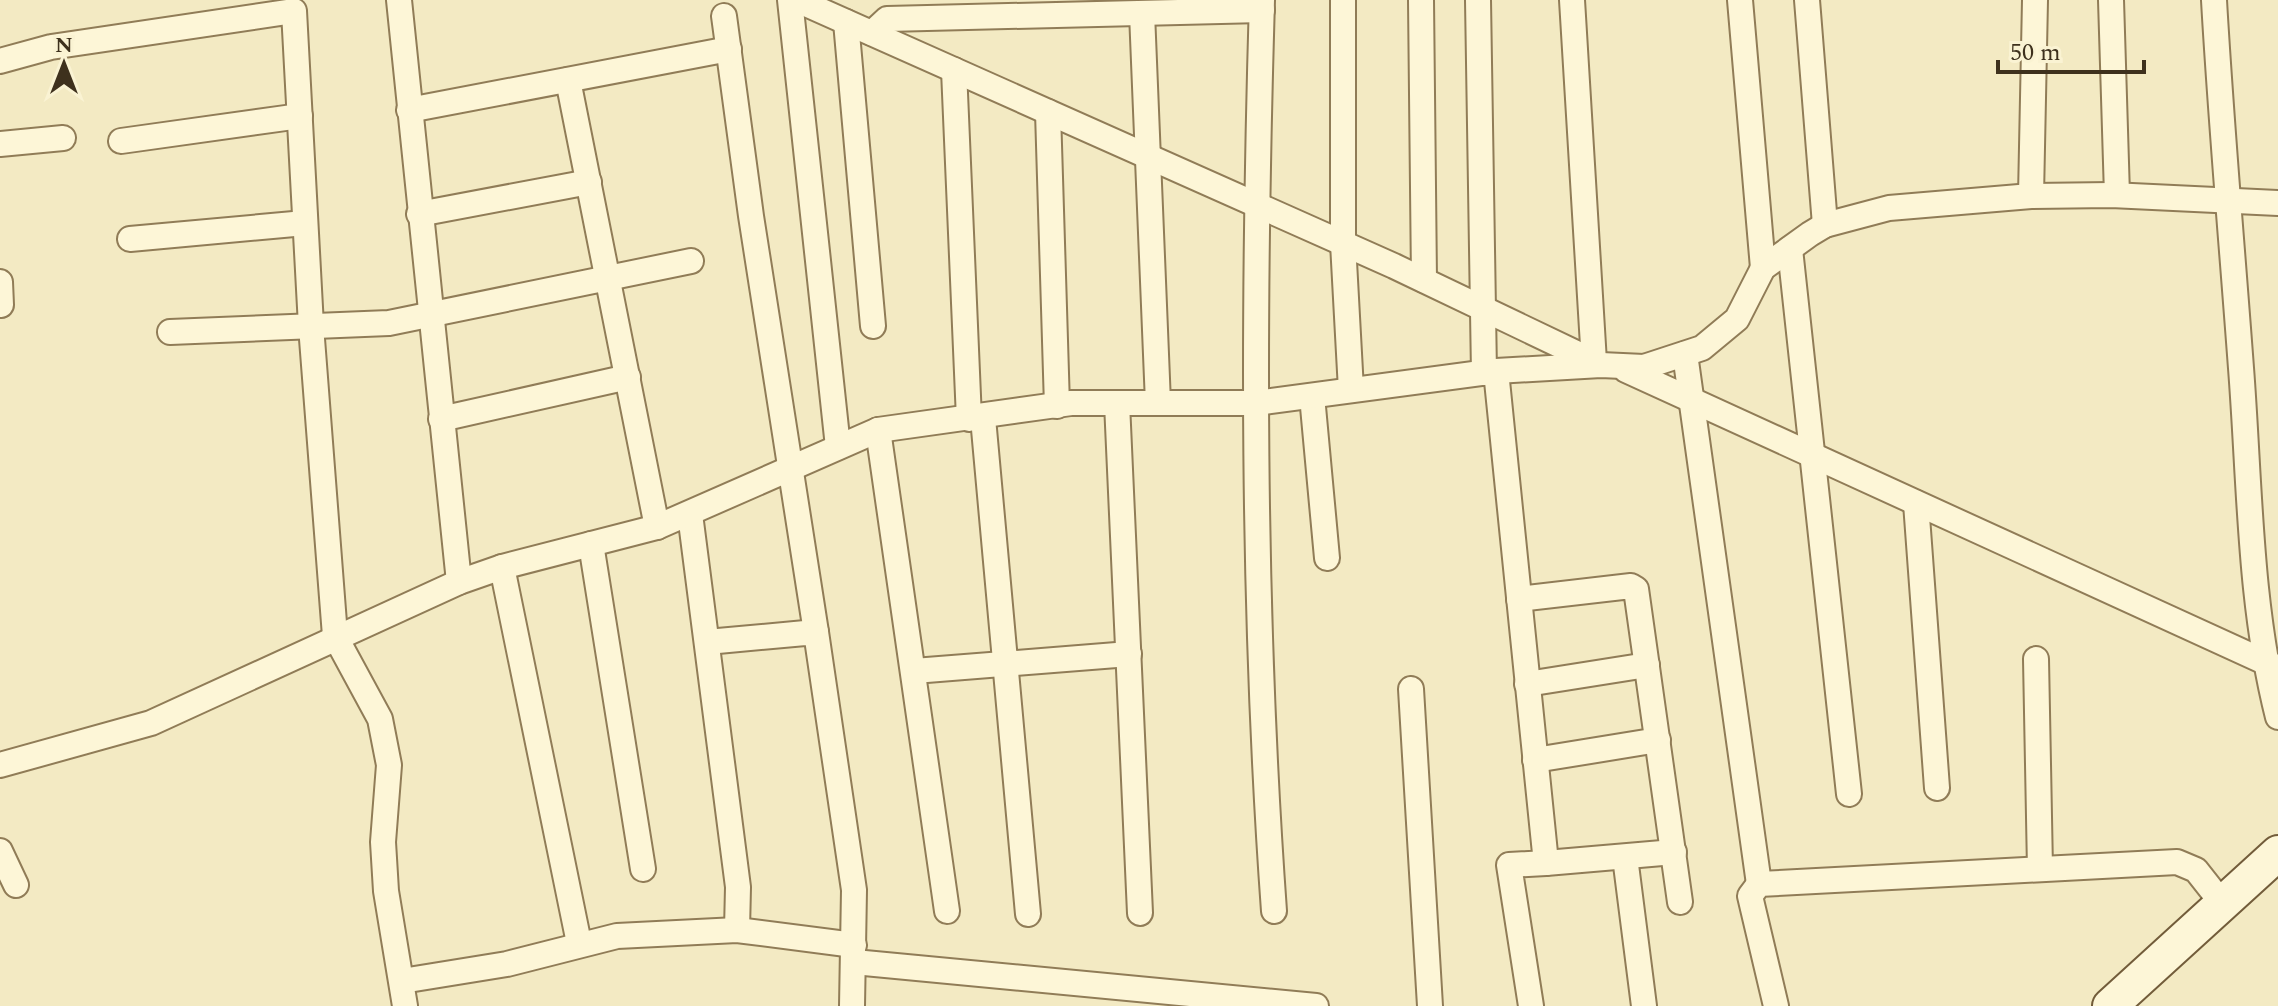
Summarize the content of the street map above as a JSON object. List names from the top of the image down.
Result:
{
  "scale_bar": "50 m",
  "north": "top"
}
